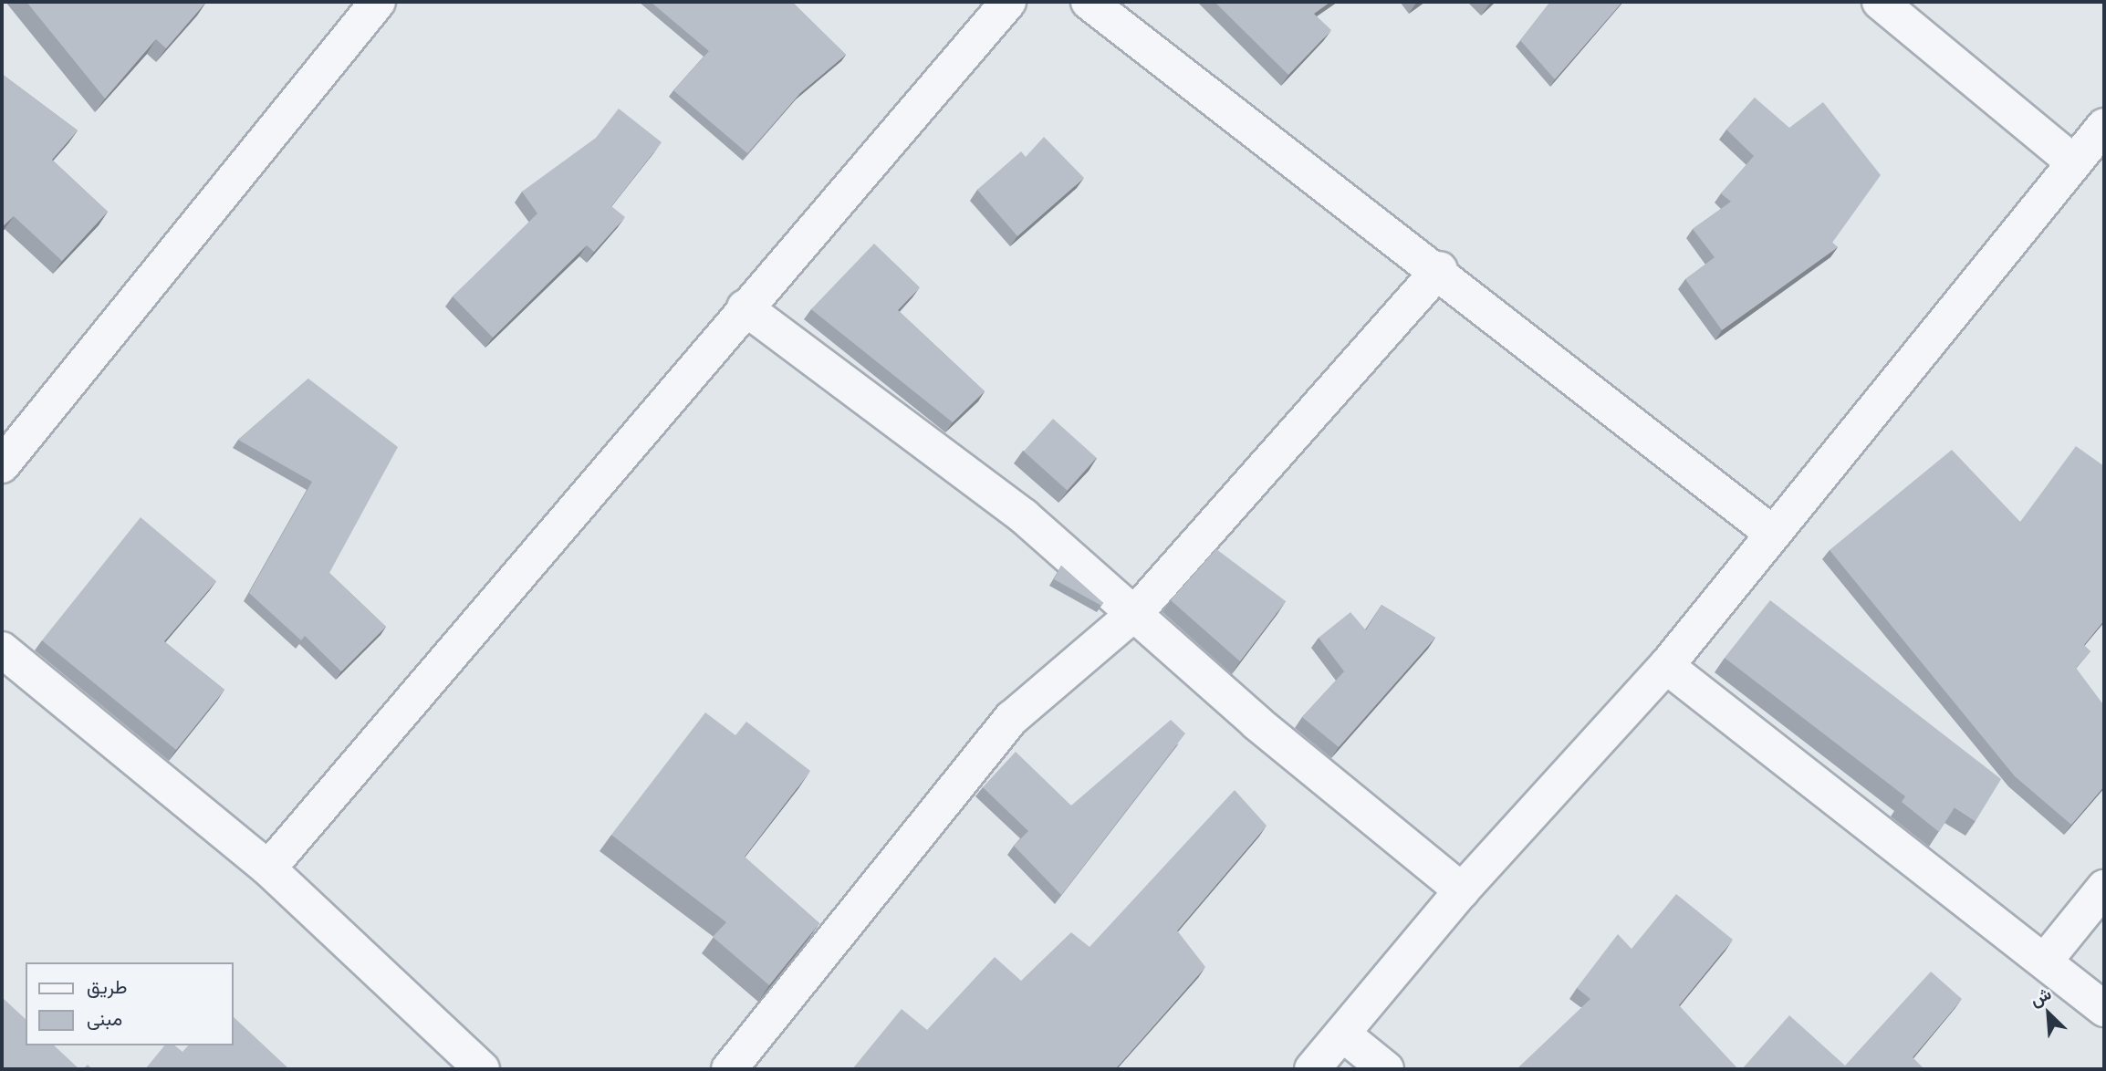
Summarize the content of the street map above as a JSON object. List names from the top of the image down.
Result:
{
  "legend": ["طريق", "مبنى"],
  "north": "top left"
}
